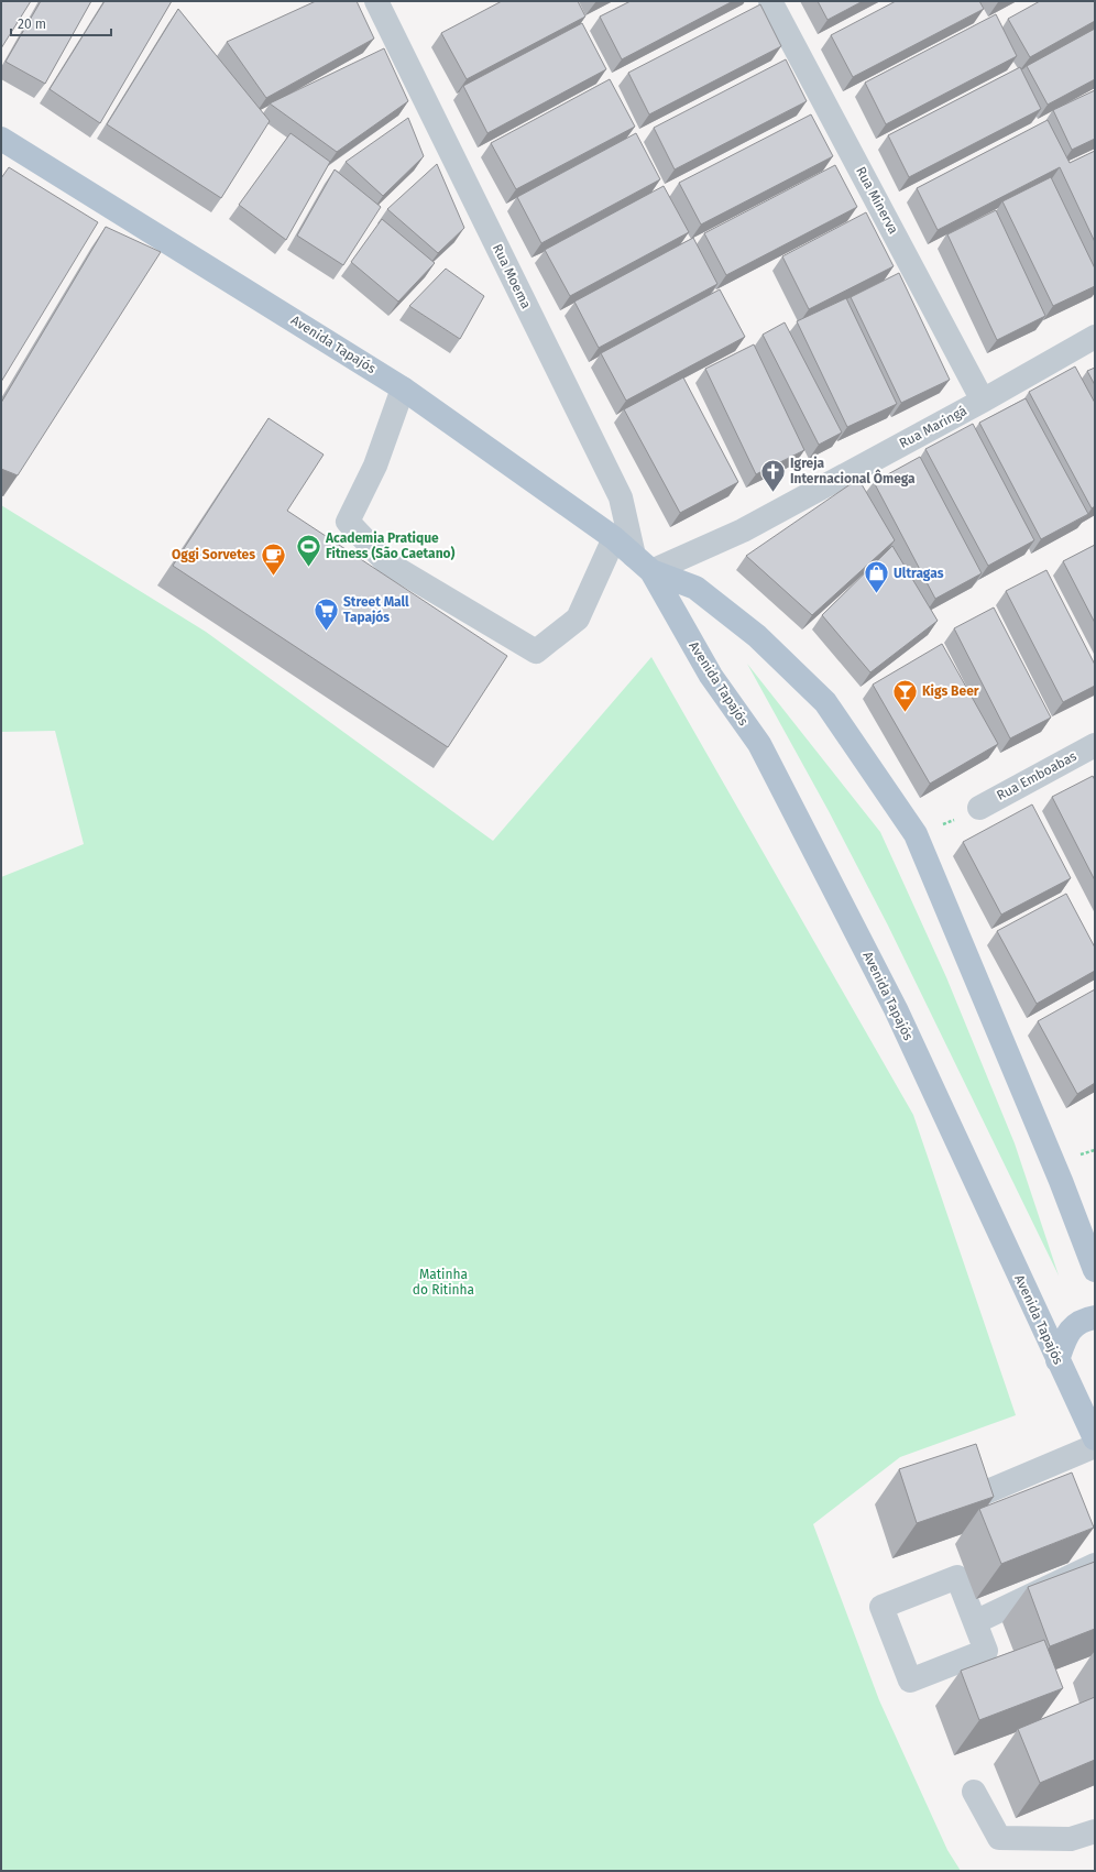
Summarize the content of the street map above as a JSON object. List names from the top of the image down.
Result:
{
  "streets": {
    "main road": ["Avenida Tapajós"],
    "street": [
      "Rua Minerva",
      "Rua Moema",
      "Rua Maringá",
      "Rua Emboabas"
    ]
  },
  "crossings": [
    ["Rua Minerva", "Rua Maringá"],
    ["Rua Moema", "Avenida Tapajós"],
    ["Rua Moema", "Rua Maringá"],
    ["Avenida Tapajós", "Rua Maringá"]
  ],
  "parks": ["Matinha do Ritinha"],
  "places": {
    "church": ["Igreja Internacional Ômega"],
    "sports": ["Academia Pratique Fitness (São Caetano)"],
    "cafe": ["Oggi Sorvetes"],
    "shop": ["Ultragas"],
    "supermarket": ["Street Mall Tapajós"],
    "bar": ["Kigs Beer"]
  },
  "scale_bar": "20 m"
}
